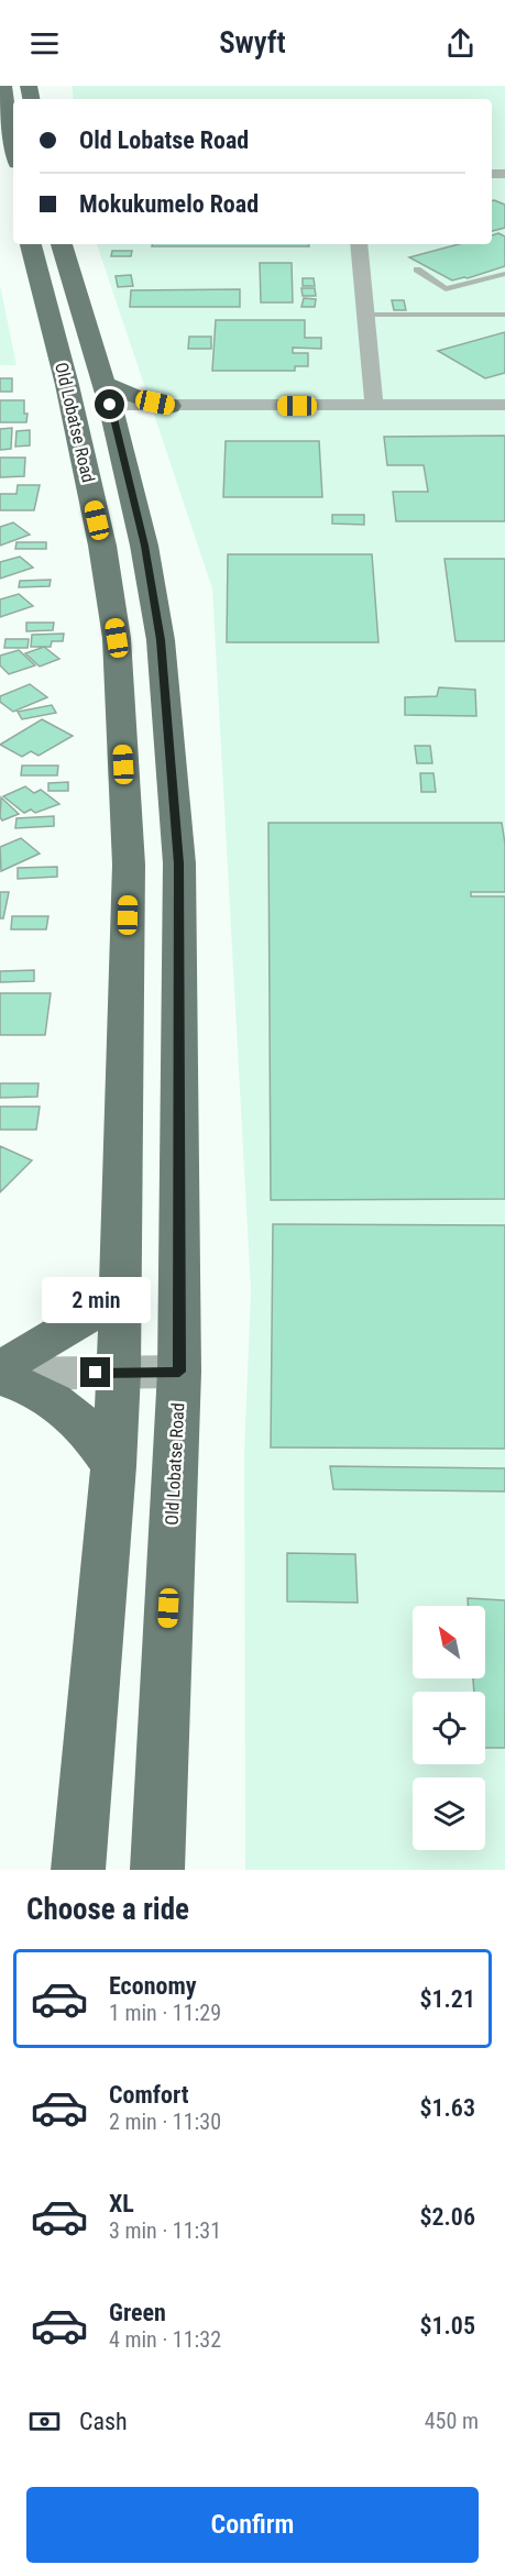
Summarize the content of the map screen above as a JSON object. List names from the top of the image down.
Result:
{
  "streets": {
    "main road": ["Old Lobatse Road"]
  },
  "north": "top left",
  "page": {
    "header": "Swyft",
    "banner": ["Old Lobatse Road", "Mokukumelo Road"],
    "bubble": "2 min",
    "heading": "Choose a ride",
    "list": [
      {
        "name": "Economy",
        "note": "1 min · 11:29",
        "value": "$1.21"
      },
      {
        "name": "Comfort",
        "note": "2 min · 11:30",
        "value": "$1.63"
      },
      {
        "name": "XL",
        "note": "3 min · 11:31",
        "value": "$2.06"
      },
      {
        "name": "Green",
        "note": "4 min · 11:32",
        "value": "$1.05"
      }
    ],
    "pay": ["Cash", "450 m"],
    "buttons": "Confirm"
  }
}
